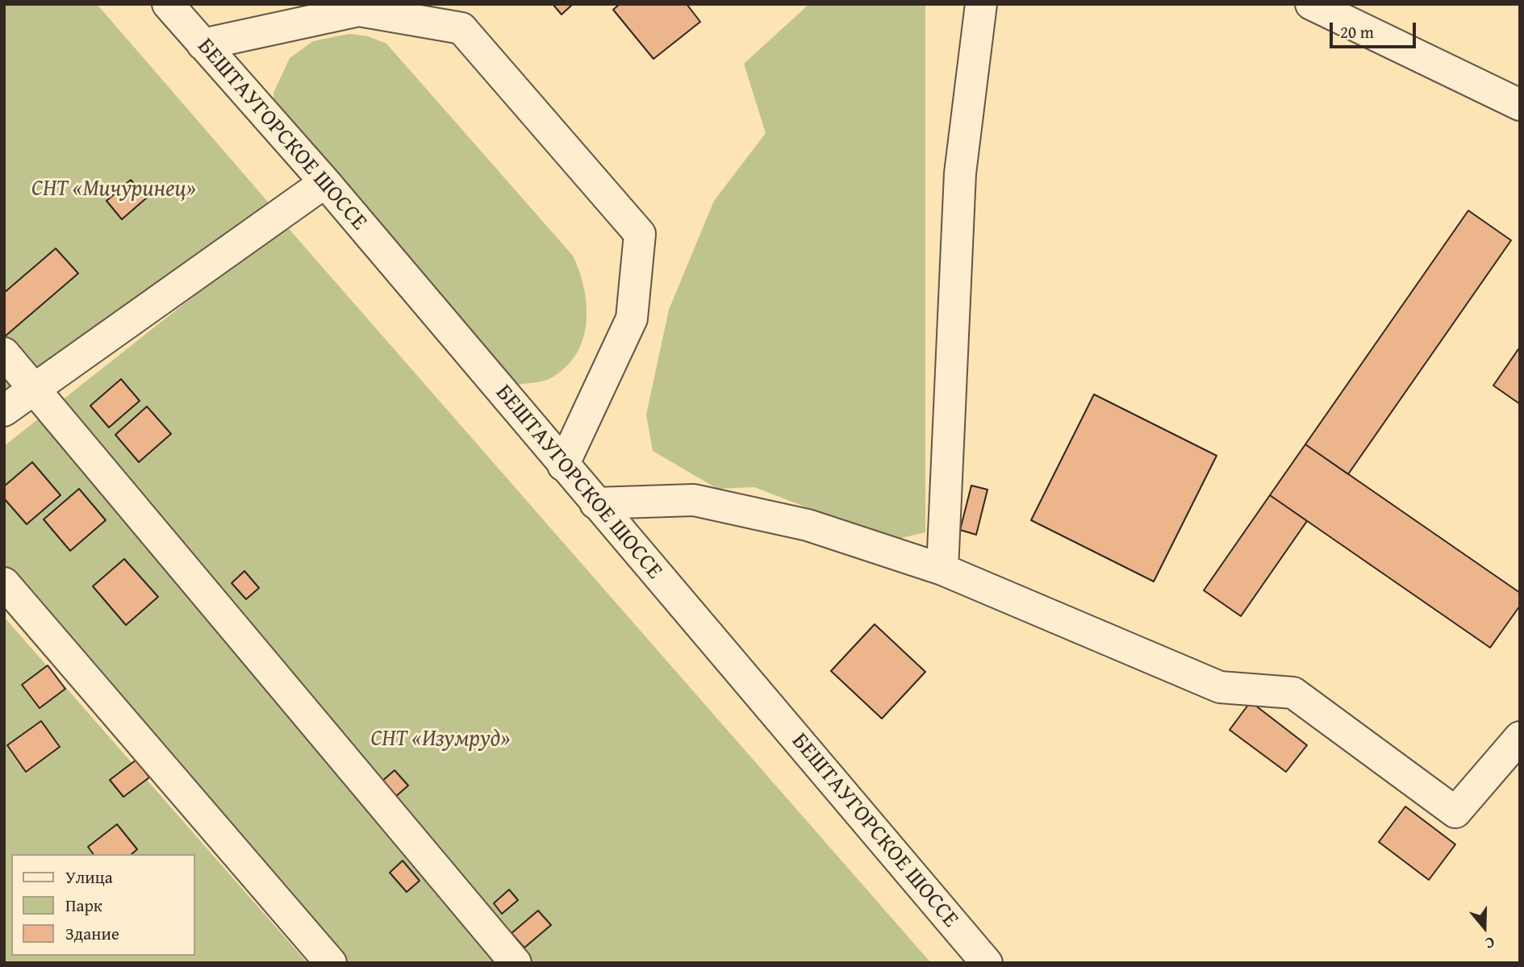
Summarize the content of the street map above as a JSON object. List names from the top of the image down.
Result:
{
  "streets": {
    "street": ["БЕШТАУГОРСКОЕ ШОССЕ"]
  },
  "parks": ["СНТ «Мичуринец»", "СНТ «Изумруд»"],
  "legend": ["Улица", "Парк", "Здание"],
  "scale_bar": "20 m",
  "north": "bottom"
}
